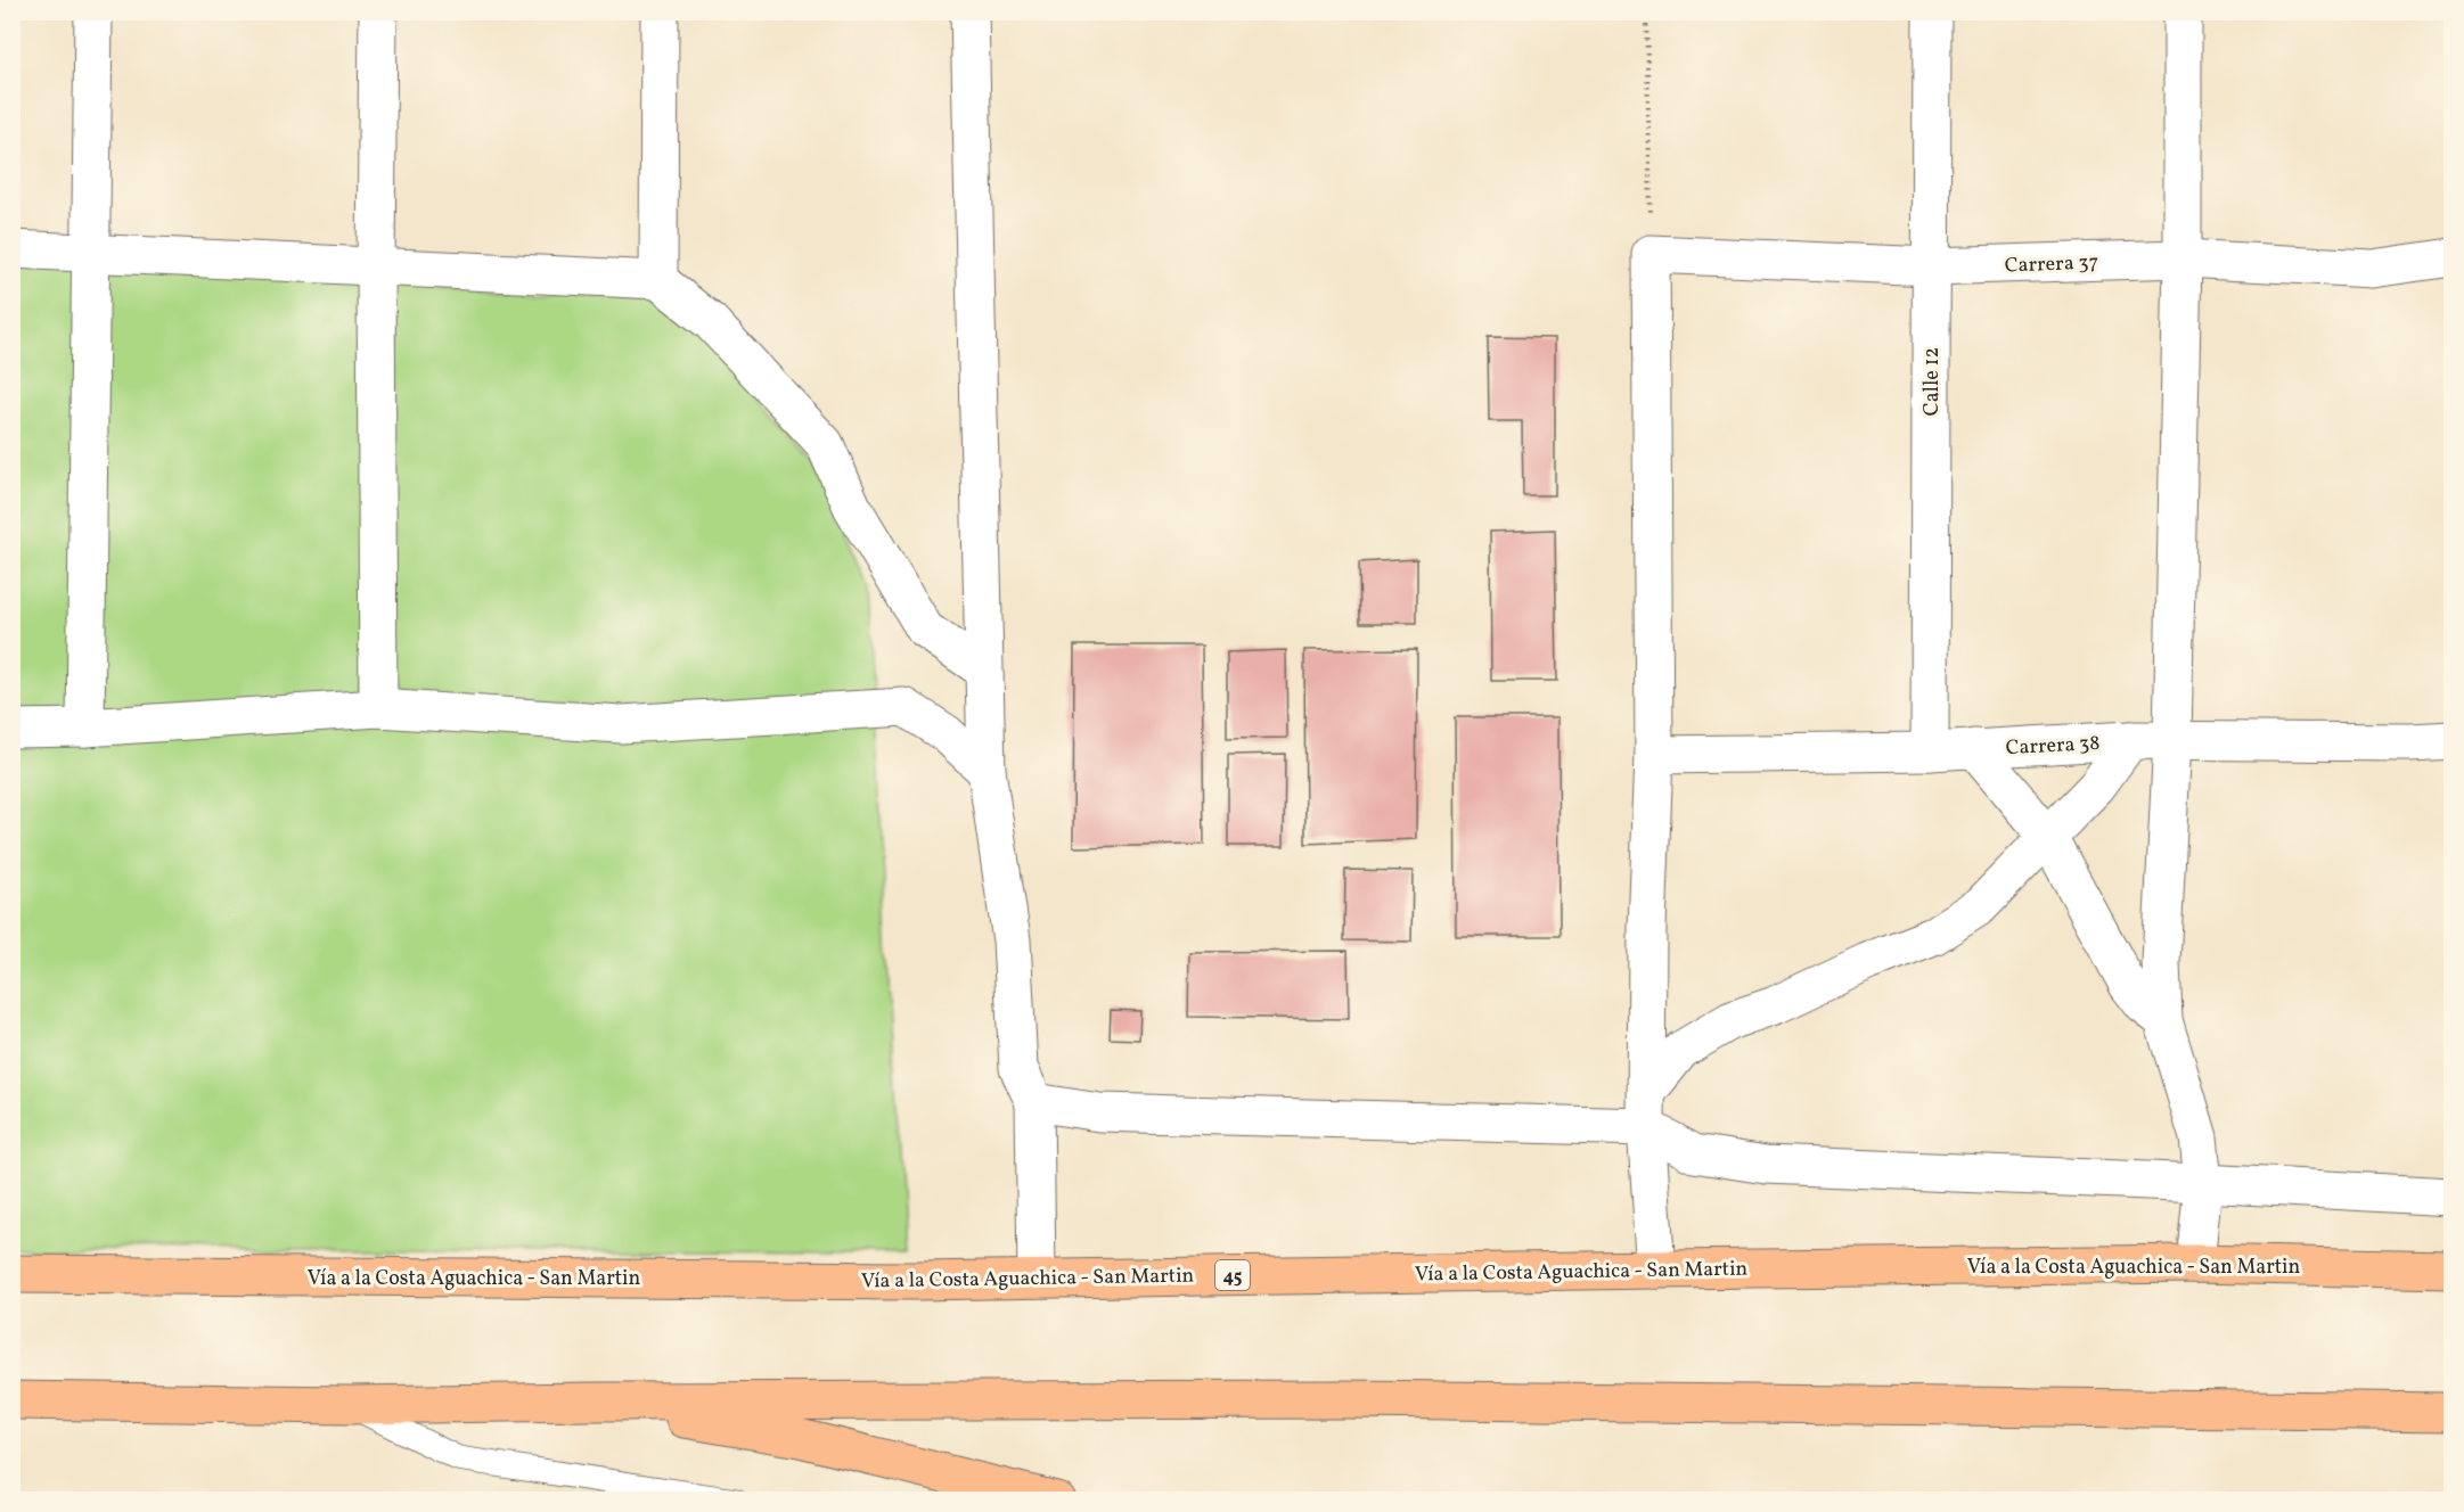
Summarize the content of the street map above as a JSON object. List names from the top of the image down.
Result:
{
  "streets": {
    "highway": ["Vía a la Costa Aguachica - San Martin", "45"],
    "street": ["Carrera 37", "Calle 12", "Carrera 38"]
  },
  "crossings": [
    ["Carrera 37", "Calle 12"],
    ["Calle 12", "Carrera 38"]
  ]
}
